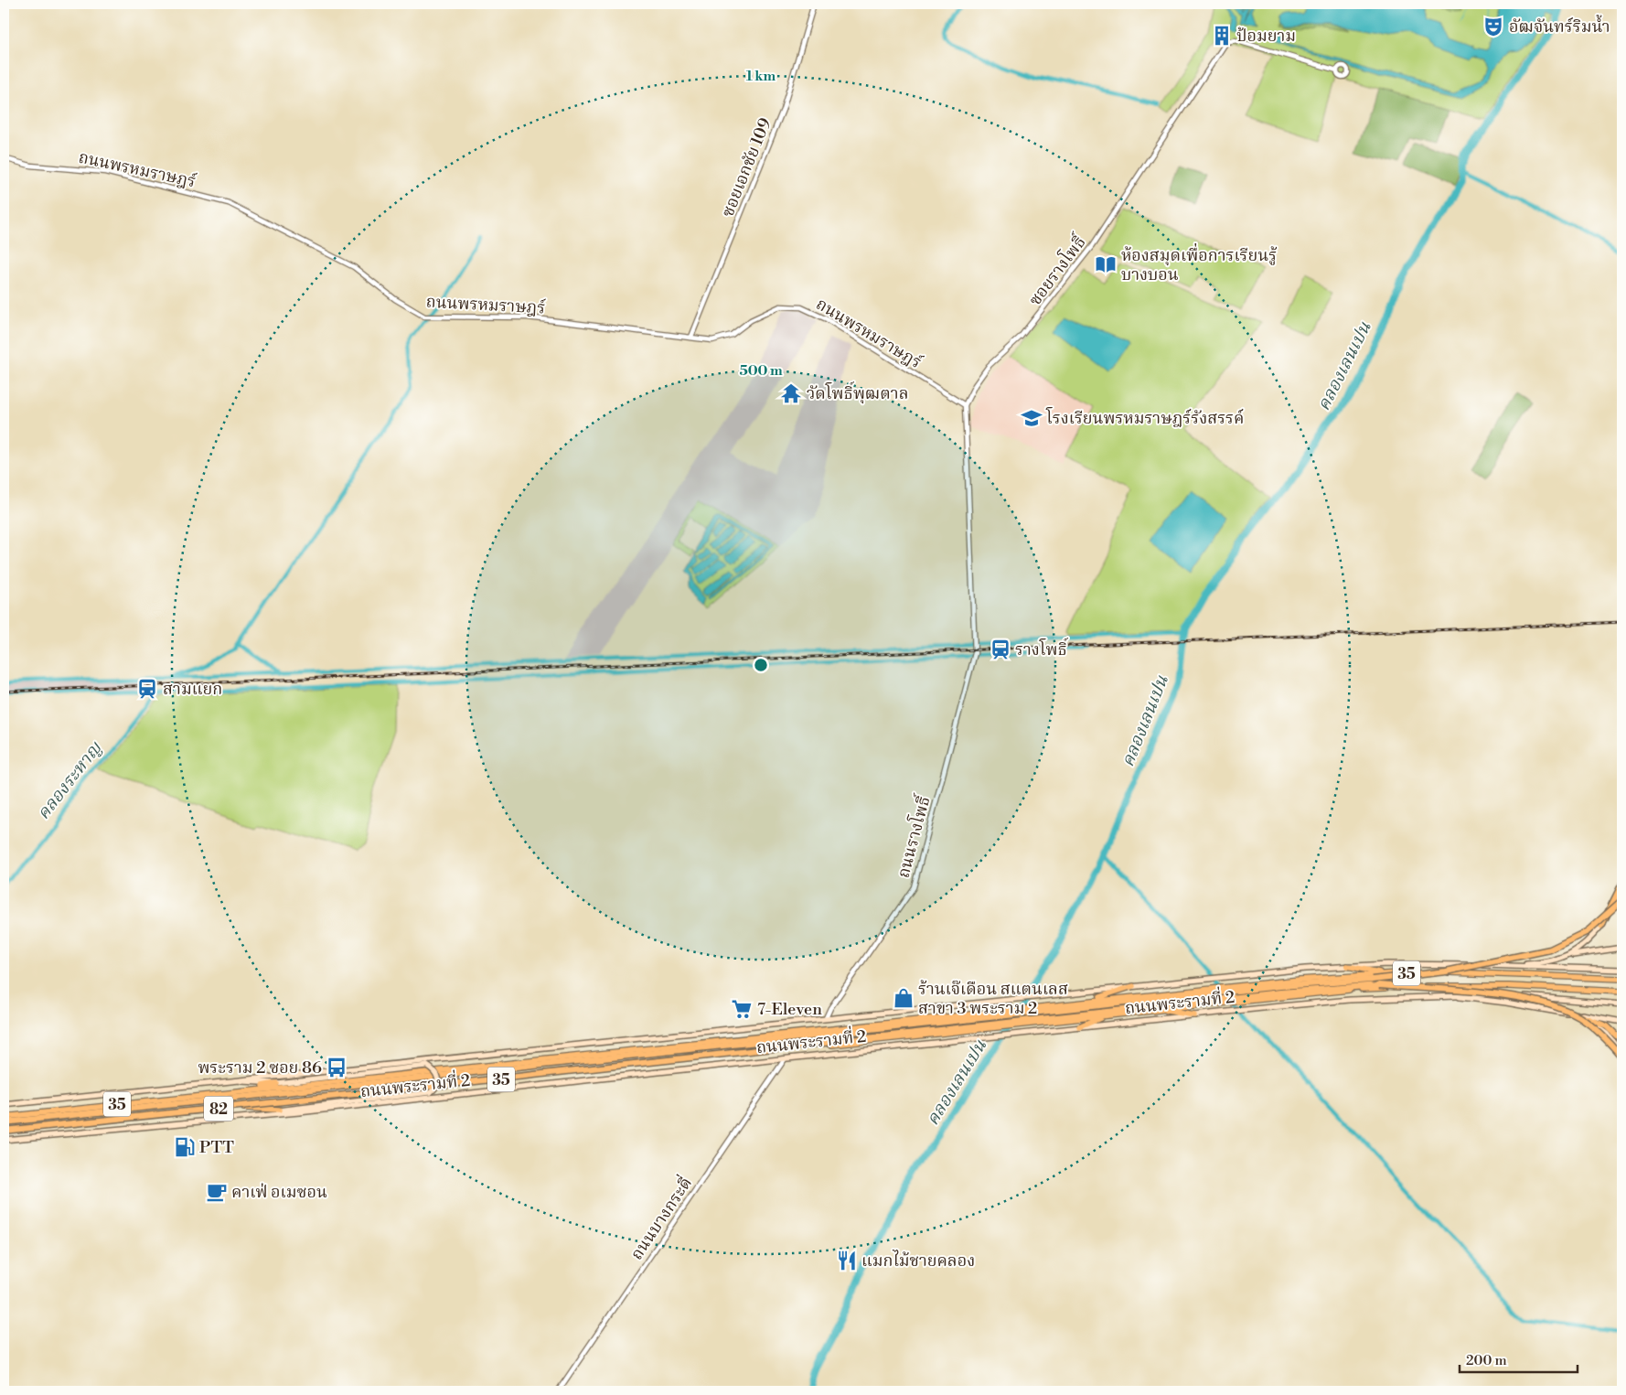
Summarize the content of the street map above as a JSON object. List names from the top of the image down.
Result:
{
  "streets": {
    "highway": ["35", "ถนนพระรามที่ 2", "82"],
    "street": [
      "ซอยเอกชัย 109",
      "ถนนพรหมราษฎร์",
      "ซอยรางโพธิ์",
      "ถนนรางโพธิ์",
      "ถนนบางกระดี่"
    ]
  },
  "crossings": [
    ["ซอยเอกชัย 109", "ถนนพรหมราษฎร์"],
    ["ถนนพรหมราษฎร์", "ซอยรางโพธิ์"],
    ["ซอยรางโพธิ์", "ถนนรางโพธิ์"],
    ["ถนนรางโพธิ์", "ถนนพระรามที่ 2"],
    ["ถนนพระรามที่ 2", "82"],
    ["ถนนพระรามที่ 2", "ถนนบางกระดี่"]
  ],
  "water": ["คลองเลนเปน", "คลองระหาญ"],
  "places": {
    "theatre": ["อัฒจันทร์ริมน้ำ"],
    "building": ["ป้อมยาม"],
    "library": ["ห้องสมุดเพื่อการเรียนรู้ บางบอน"],
    "temple": ["วัดโพธิ์พุฒตาล"],
    "school or university": ["โรงเรียนพรหมราษฎร์รังสรรค์"],
    "station": ["รางโพธิ์", "สามแยก"],
    "shop": ["ร้านเจ๊เดือน สแตนเลส สาขา 3 พระราม 2"],
    "supermarket": ["7-Eleven"],
    "bus stop": ["พระราม 2 ซอย 86"],
    "fuel station": ["PTT"],
    "cafe": ["คาเฟ่ อเมซอน"],
    "restaurant": ["แมกไม้ชายคลอง"]
  },
  "scale_bar": "200 m",
  "rings": ["1 km", "500 m"]
}
